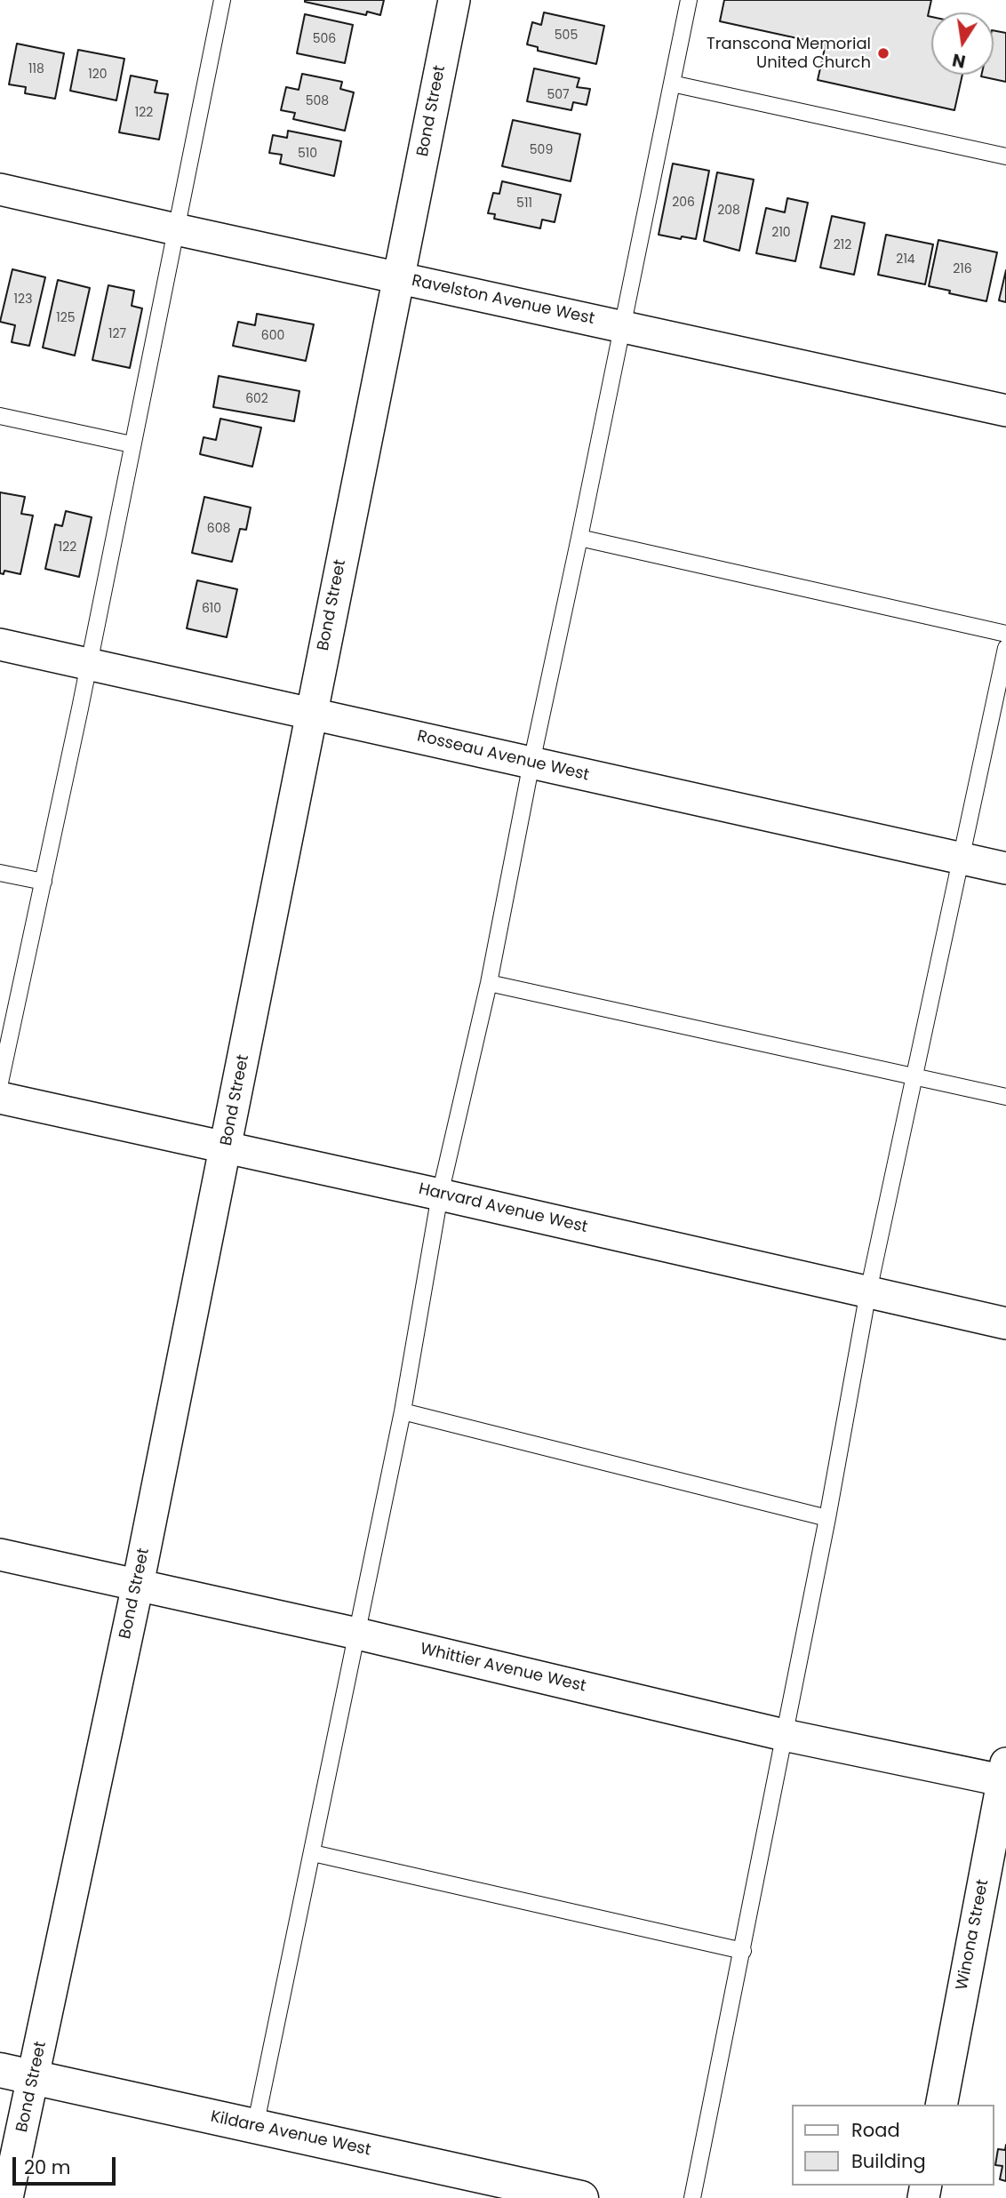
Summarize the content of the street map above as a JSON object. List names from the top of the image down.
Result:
{
  "streets": {
    "street": [
      "Bond Street",
      "Ravelston Avenue West",
      "Rosseau Avenue West",
      "Harvard Avenue West",
      "Whittier Avenue West",
      "Winona Street",
      "Kildare Avenue West"
    ]
  },
  "crossings": [
    ["Bond Street", "Ravelston Avenue West"],
    ["Bond Street", "Rosseau Avenue West"],
    ["Bond Street", "Harvard Avenue West"],
    ["Bond Street", "Whittier Avenue West"],
    ["Bond Street", "Kildare Avenue West"],
    ["Whittier Avenue West", "Winona Street"]
  ],
  "places": ["Transcona Memorial United Church"],
  "house_numbers": [
    "505",
    "506",
    "118",
    "120",
    "507",
    "508",
    "122",
    "509",
    "510",
    "206",
    "511",
    "208",
    "210",
    "212",
    "214",
    "216",
    "123",
    "125",
    "127",
    "600",
    "602",
    "608",
    "122",
    "610"
  ],
  "legend": ["Road", "Building"],
  "scale_bar": "20 m",
  "north": "bottom"
}
